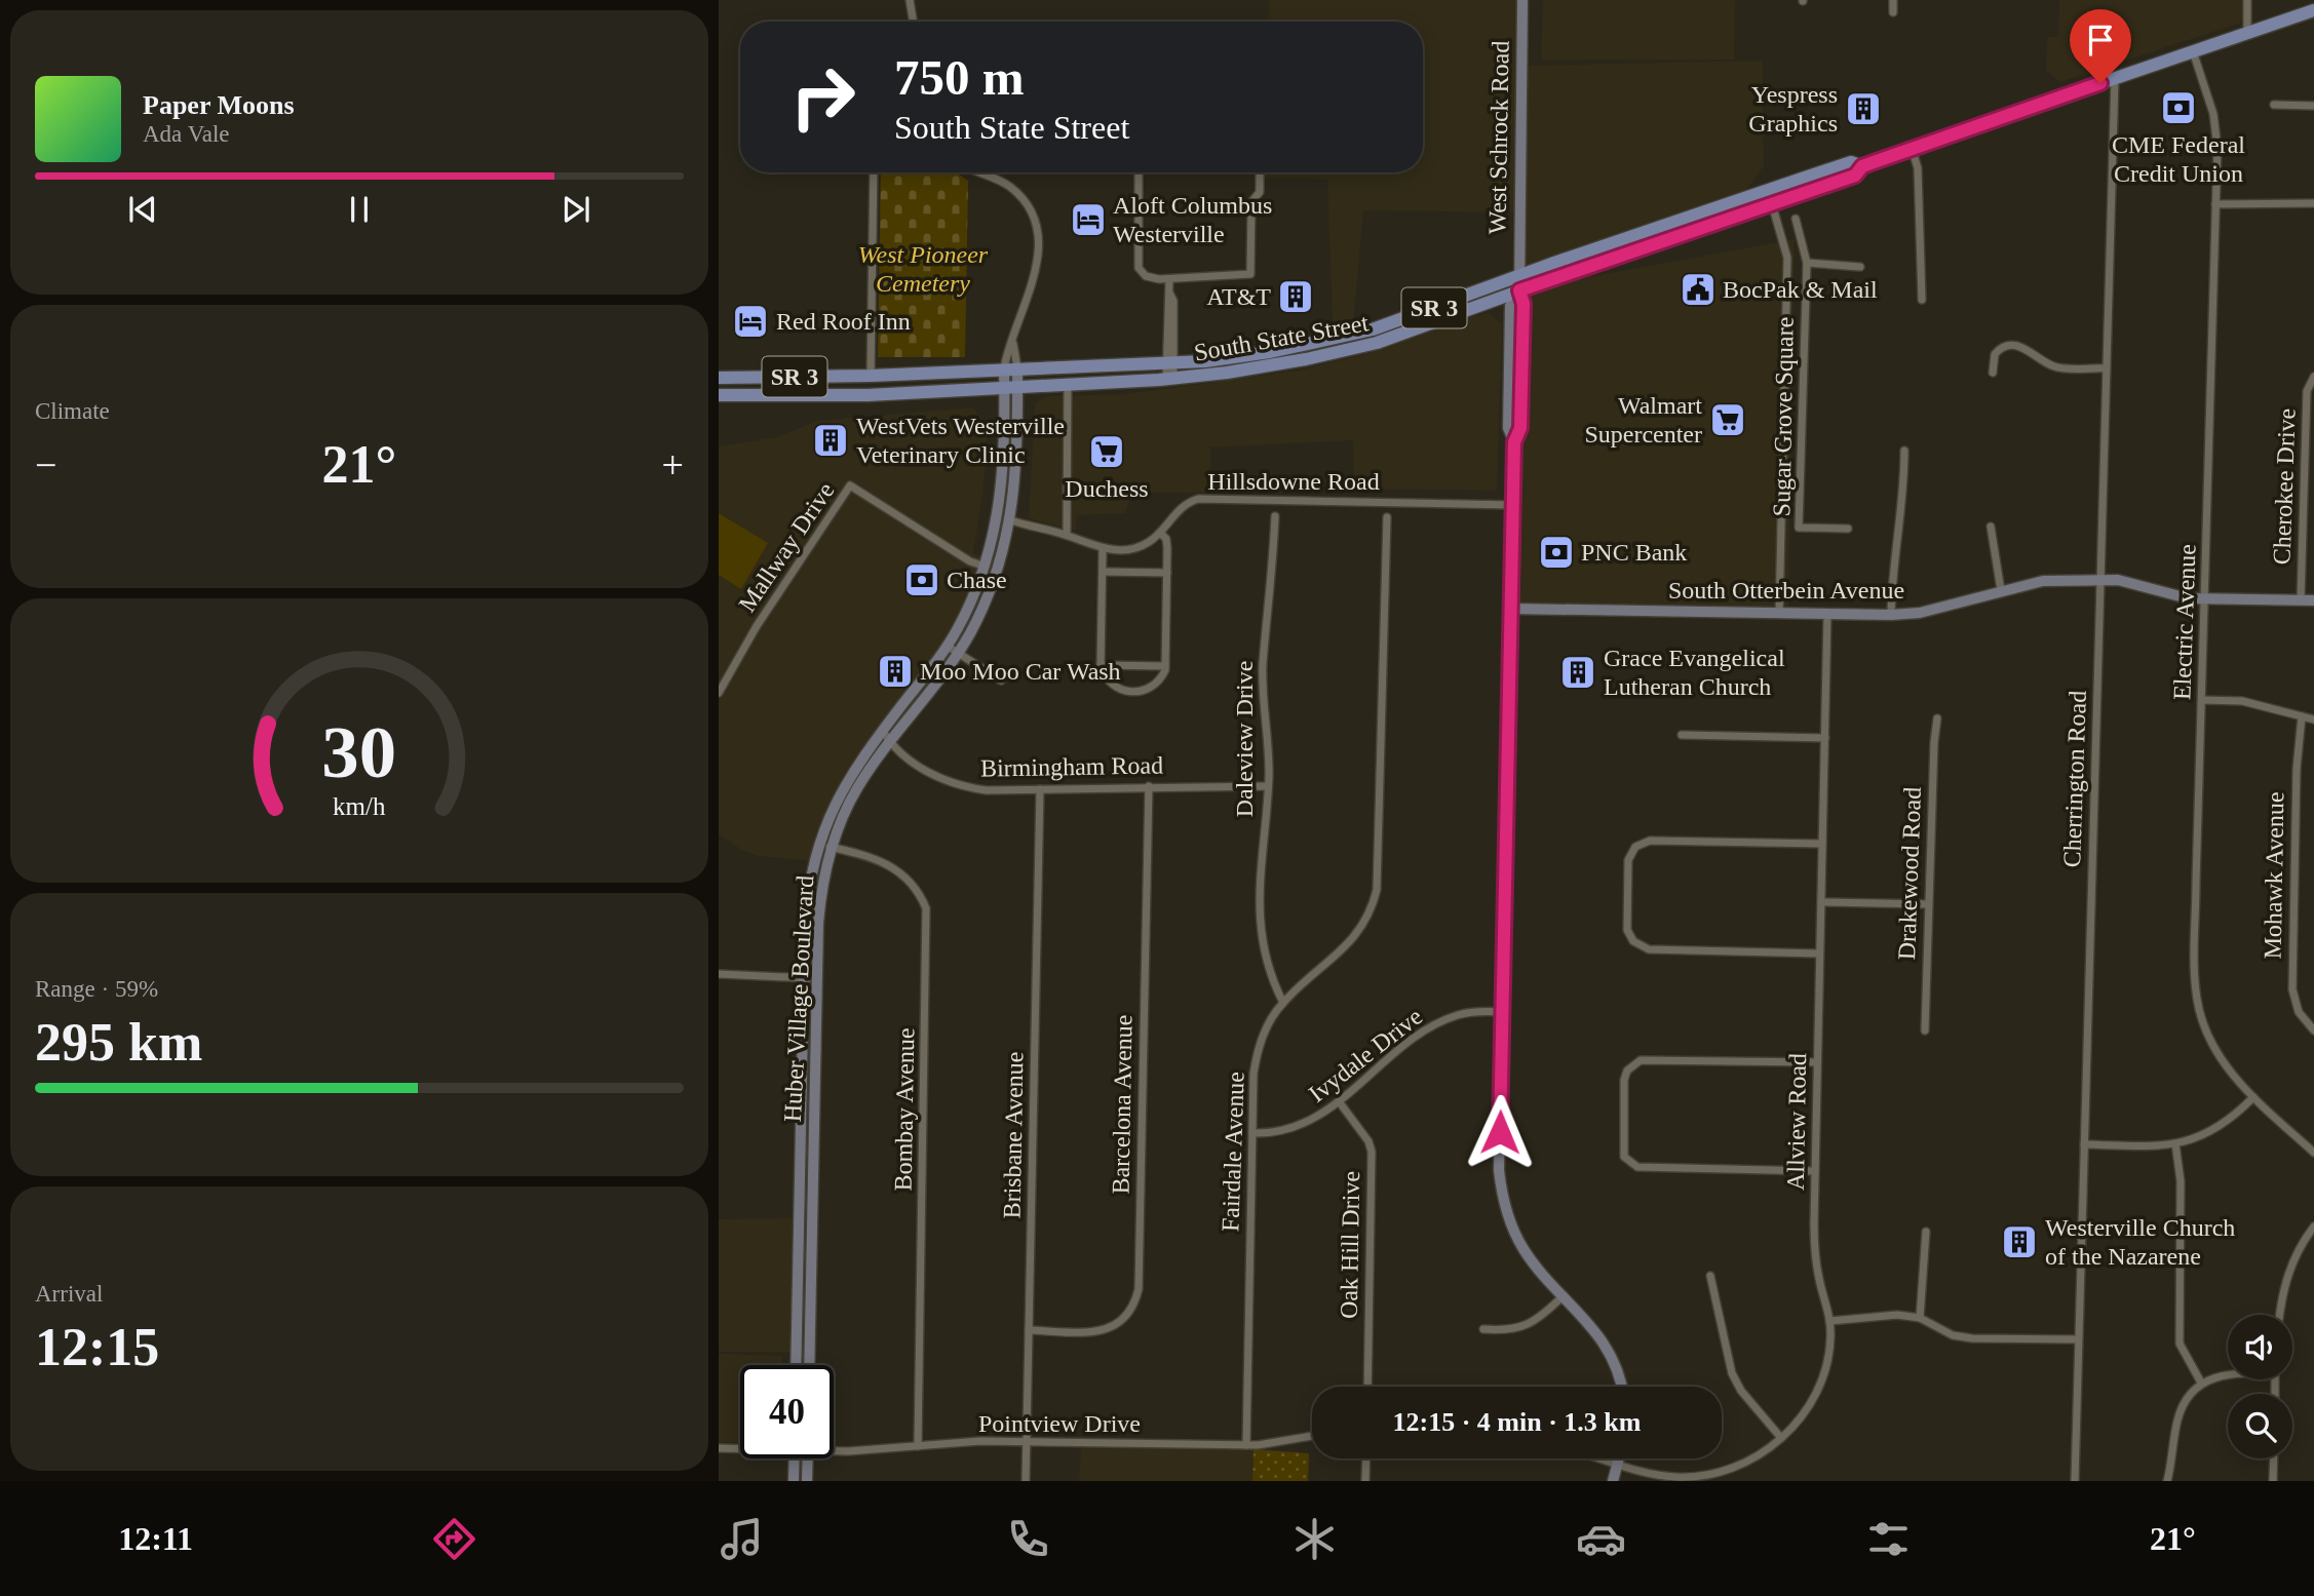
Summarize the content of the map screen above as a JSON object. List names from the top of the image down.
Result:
{
  "streets": {
    "main road": ["SR 3", "South State Street"],
    "street": [
      "West Schrock Road",
      "Sugar Grove Square",
      "Hillsdowne Road",
      "Cherokee Drive",
      "Mallway Drive",
      "South Otterbein Avenue",
      "Electric Avenue",
      "Daleview Drive",
      "Birmingham Road",
      "Cherrington Road",
      "Drakewood Road",
      "Mohawk Avenue",
      "Huber Village Boulevard",
      "Ivydale Drive",
      "Barcelona Avenue",
      "Bombay Avenue",
      "Allview Road",
      "Brisbane Avenue",
      "Fairdale Avenue",
      "Oak Hill Drive",
      "Pointview Drive"
    ]
  },
  "crossings": [
    ["West Schrock Road", "South State Street"],
    ["West Schrock Road", "Hillsdowne Road"],
    ["West Schrock Road", "South Otterbein Avenue"],
    ["West Schrock Road", "Ivydale Drive"],
    ["South State Street", "Electric Avenue"],
    ["South State Street", "Cherrington Road"],
    ["South State Street", "Huber Village Boulevard"],
    ["Hillsdowne Road", "Huber Village Boulevard"],
    ["Cherokee Drive", "South Otterbein Avenue"],
    ["Mallway Drive", "Huber Village Boulevard"],
    ["South Otterbein Avenue", "Electric Avenue"],
    ["South Otterbein Avenue", "Cherrington Road"],
    ["South Otterbein Avenue", "Allview Road"],
    ["Daleview Drive", "Birmingham Road"],
    ["Daleview Drive", "Fairdale Avenue"],
    ["Birmingham Road", "Huber Village Boulevard"],
    ["Birmingham Road", "Barcelona Avenue"],
    ["Birmingham Road", "Brisbane Avenue"],
    ["Huber Village Boulevard", "Bombay Avenue"],
    ["Ivydale Drive", "Fairdale Avenue"],
    ["Ivydale Drive", "Oak Hill Drive"],
    ["Barcelona Avenue", "Brisbane Avenue"],
    ["Bombay Avenue", "Pointview Drive"],
    ["Brisbane Avenue", "Pointview Drive"],
    ["Fairdale Avenue", "Pointview Drive"]
  ],
  "parks": ["West Pioneer Cemetery"],
  "places": {
    "bank": ["CME Federal Credit Union", "PNC Bank", "Chase"],
    "building": [
      "Yespress Graphics",
      "AT&T",
      "WestVets Westerville Veterinary Clinic",
      "Moo Moo Car Wash",
      "Grace Evangelical Lutheran Church",
      "Westerville Church of the Nazarene"
    ],
    "hotel": ["Aloft Columbus Westerville", "Red Roof Inn"],
    "public building": ["BocPak & Mail"],
    "supermarket": ["Walmart Supercenter", "Duchess"]
  },
  "page": {
    "turn": ["750 m", "South State Street"],
    "song": ["Paper Moons", "Ada Vale"],
    "tile": [
      "Climate",
      ["Range · 59%", "295 km"],
      ["Arrival", "12:15"]
    ],
    "heat": ["−", "21°", "+"],
    "limit": "40",
    "trip": "12:15 · 4 min · 1.3 km",
    "tabs": ["12:11", "21°"],
    "gauge": ["30", "km/h"]
  }
}
